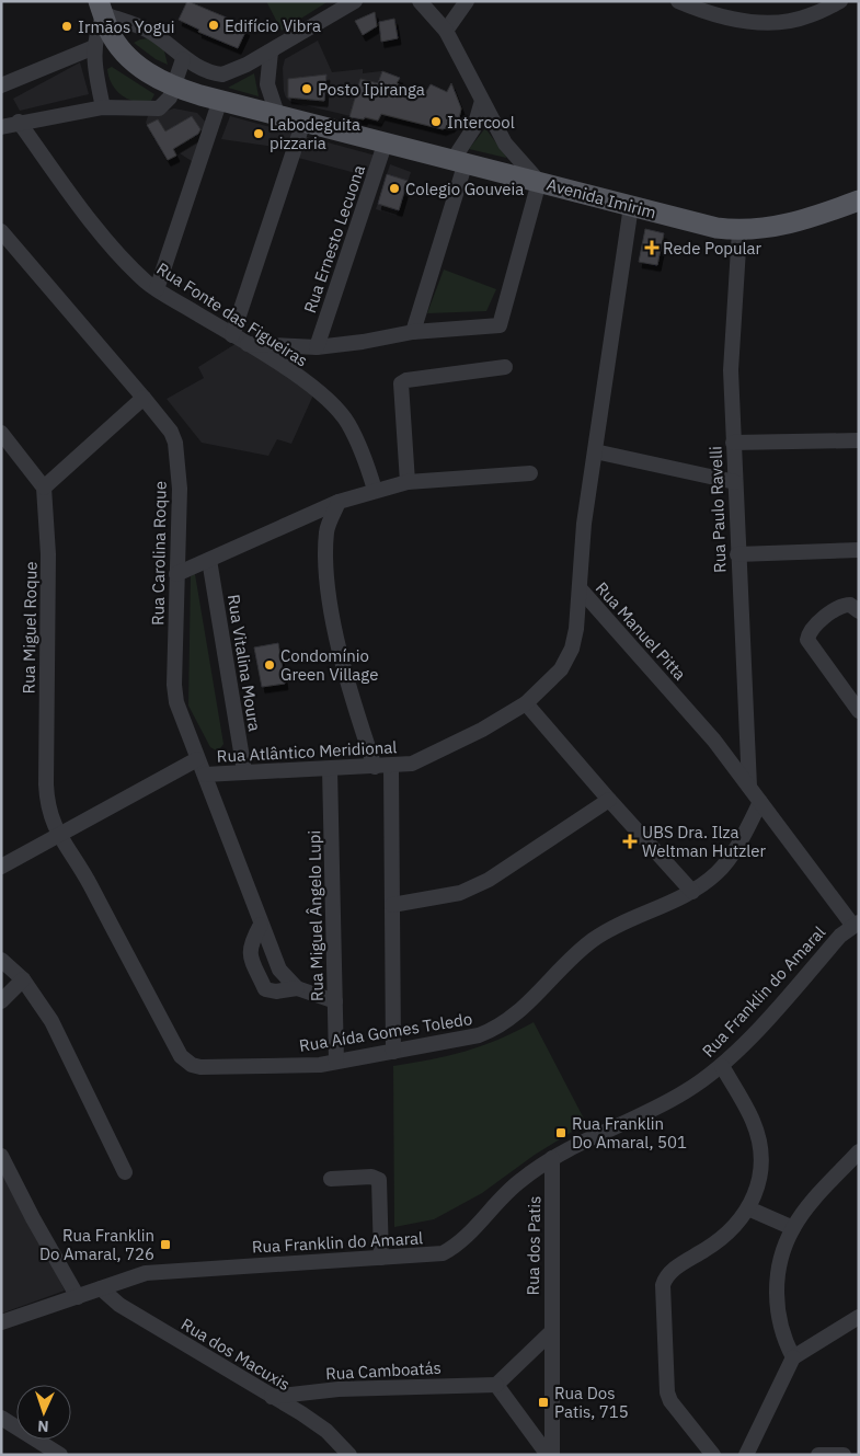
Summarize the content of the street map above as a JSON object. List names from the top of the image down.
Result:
{
  "streets": {
    "main road": ["Avenida Imirim"],
    "street": [
      "Rua Ernesto Lecuona",
      "Rua Fonte das Figueiras",
      "Rua Paulo Ravelli",
      "Rua Carolina Roque",
      "Rua Miguel Roque",
      "Rua Manuel Pitta",
      "Rua Vitalina Moura",
      "Rua Atlântico Meridional",
      "Rua Miguel Ângelo Lupi",
      "Rua Franklin do Amaral",
      "Rua Aída Gomes Toledo",
      "Rua dos Patis",
      "Rua dos Macuxis",
      "Rua Camboatás"
    ]
  },
  "crossings": [
    ["Avenida Imirim", "Rua Ernesto Lecuona"],
    ["Avenida Imirim", "Rua Paulo Ravelli"],
    ["Avenida Imirim", "Rua Manuel Pitta"],
    ["Rua Paulo Ravelli", "Rua Manuel Pitta"],
    ["Rua Carolina Roque", "Rua Atlântico Meridional"],
    ["Rua Carolina Roque", "Rua Miguel Ângelo Lupi"],
    ["Rua Miguel Roque", "Rua Aída Gomes Toledo"],
    ["Rua Manuel Pitta", "Rua Atlântico Meridional"],
    ["Rua Manuel Pitta", "Rua Franklin do Amaral"],
    ["Rua Manuel Pitta", "Rua Aída Gomes Toledo"],
    ["Rua Vitalina Moura", "Rua Atlântico Meridional"],
    ["Rua Atlântico Meridional", "Rua Miguel Ângelo Lupi"],
    ["Rua Miguel Ângelo Lupi", "Rua Aída Gomes Toledo"],
    ["Rua Franklin do Amaral", "Rua dos Patis"],
    ["Rua Franklin do Amaral", "Rua dos Macuxis"],
    ["Rua dos Patis", "Rua Camboatás"],
    ["Rua dos Macuxis", "Rua Camboatás"]
  ],
  "places": {
    "other": [
      "Edifício Vibra",
      "Irmãos Yogui",
      "Posto Ipiranga",
      "Intercool",
      "Labodeguita pizzaria",
      "Colegio Gouveia",
      "Condomínio Green Village"
    ],
    "health": ["Rede Popular", "UBS Dra. Ilza Weltman Hutzler"],
    "transit": ["Rua Franklin Do Amaral, 501", "Rua Franklin Do Amaral, 726", "Rua Dos Patis, 715"]
  },
  "north": "bottom"
}
